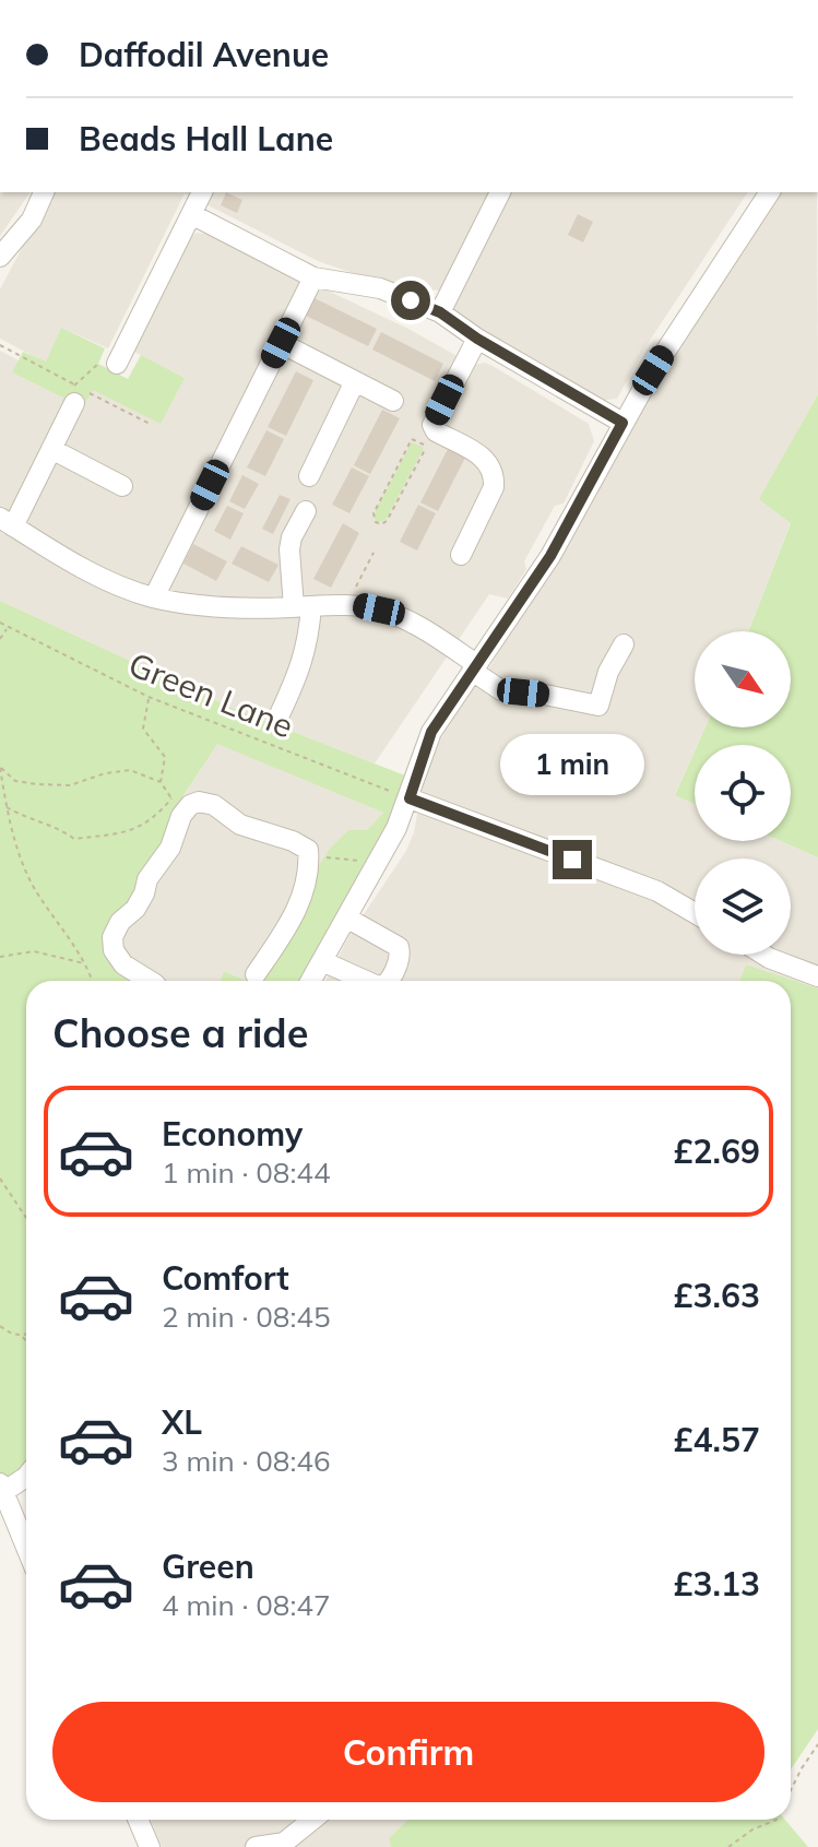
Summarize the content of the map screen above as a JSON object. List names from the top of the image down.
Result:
{
  "streets": {
    "path": ["Green Lane"]
  },
  "north": "bottom right",
  "page": {
    "banner": ["Daffodil Avenue", "Beads Hall Lane"],
    "bubble": "1 min",
    "heading": "Choose a ride",
    "list": [
      {
        "name": "Economy",
        "note": "1 min · 08:44",
        "value": "£2.69"
      },
      {
        "name": "Comfort",
        "note": "2 min · 08:45",
        "value": "£3.63"
      },
      {
        "name": "XL",
        "note": "3 min · 08:46",
        "value": "£4.57"
      },
      {
        "name": "Green",
        "note": "4 min · 08:47",
        "value": "£3.13"
      }
    ],
    "buttons": "Confirm"
  }
}
